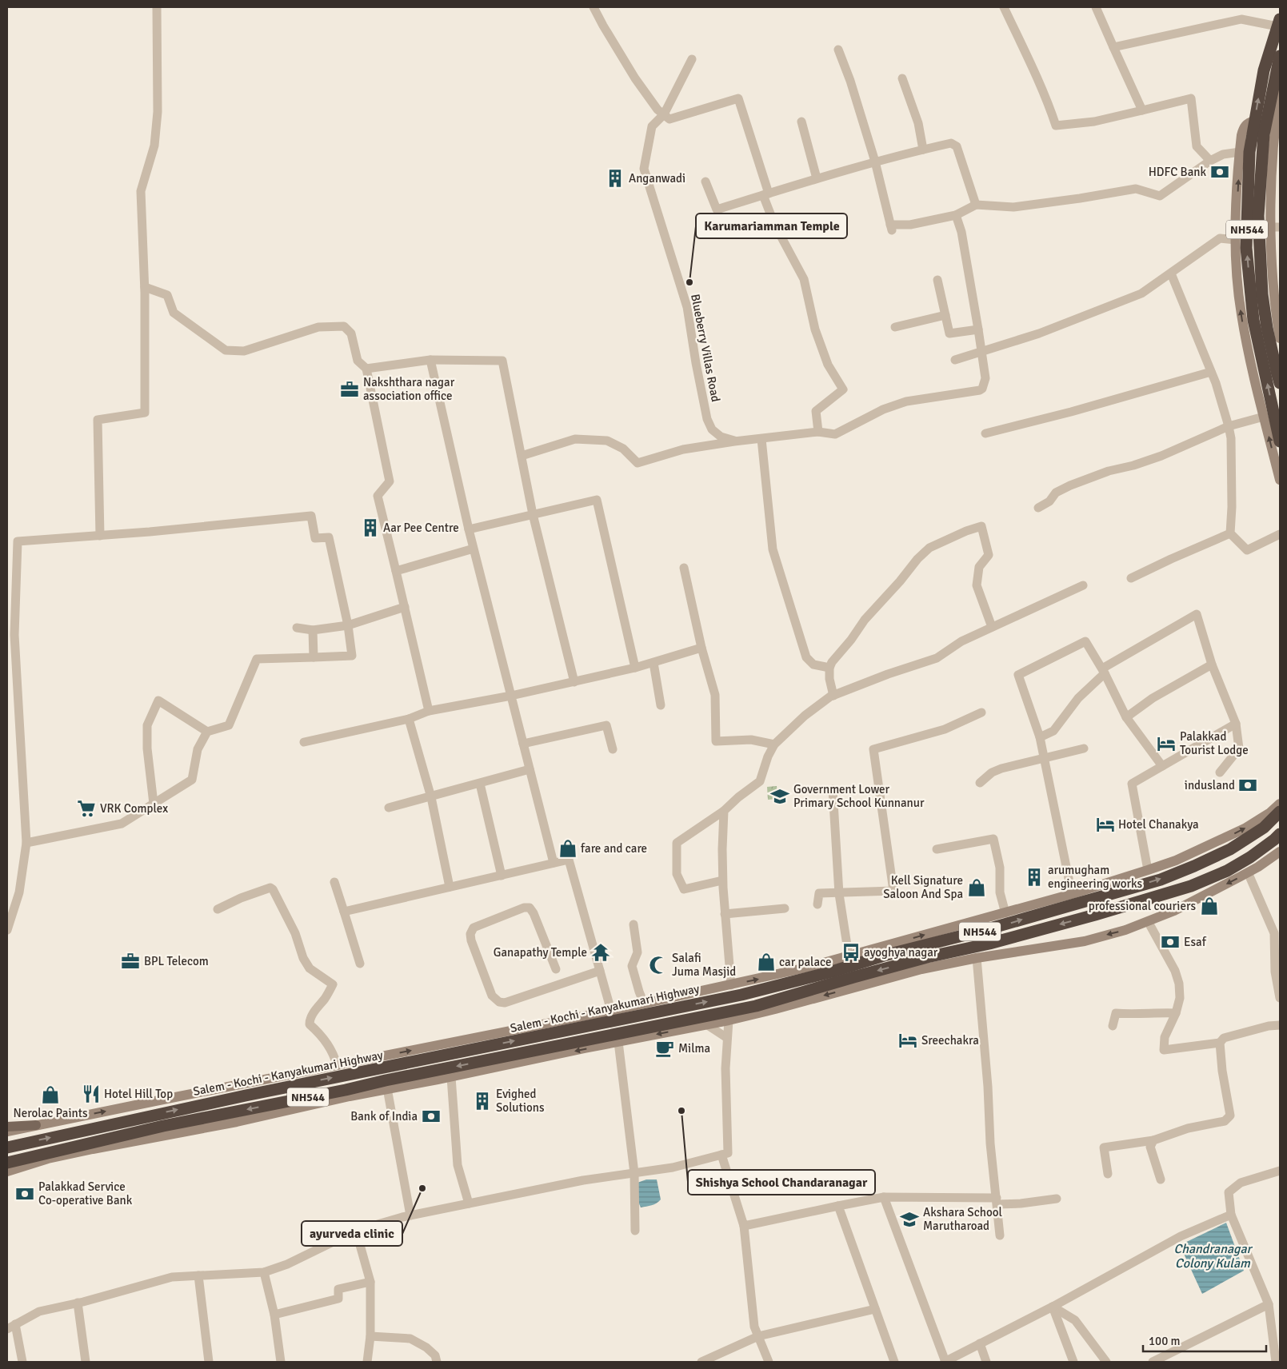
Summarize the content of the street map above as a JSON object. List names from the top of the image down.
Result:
{
  "streets": {
    "highway": ["NH544", "Salem - Kochi - Kanyakumari Highway"],
    "street": ["Blueberry Villas Road"]
  },
  "water": ["Chandranagar Colony Kulam"],
  "places": {
    "bank": [
      "HDFC Bank",
      "indusland",
      "Esaf",
      "Bank of India",
      "Palakkad Service Co-operative Bank"
    ],
    "building": [
      "Anganwadi",
      "Aar Pee Centre",
      "arumugham engineering works",
      "Evighed Solutions"
    ],
    "other": ["Karumariamman Temple", "Shishya School Chandaranagar", "ayurveda clinic"],
    "office": ["Nakshthara nagar association office", "BPL Telecom"],
    "hotel": ["Palakkad Tourist Lodge", "Hotel Chanakya", "Sreechakra"],
    "school or university": ["Government Lower Primary School Kunnanur", "Akshara School Marutharoad"],
    "supermarket": ["VRK Complex"],
    "shop": [
      "fare and care",
      "Kell Signature Saloon And Spa",
      "professional couriers",
      "car palace",
      "Nerolac Paints"
    ],
    "temple": ["Ganapathy Temple"],
    "bus stop": ["ayoghya nagar"],
    "mosque": ["Salafi Juma Masjid"],
    "cafe": ["Milma"],
    "restaurant": ["Hotel Hill Top"]
  },
  "scale_bar": "100 m"
}
